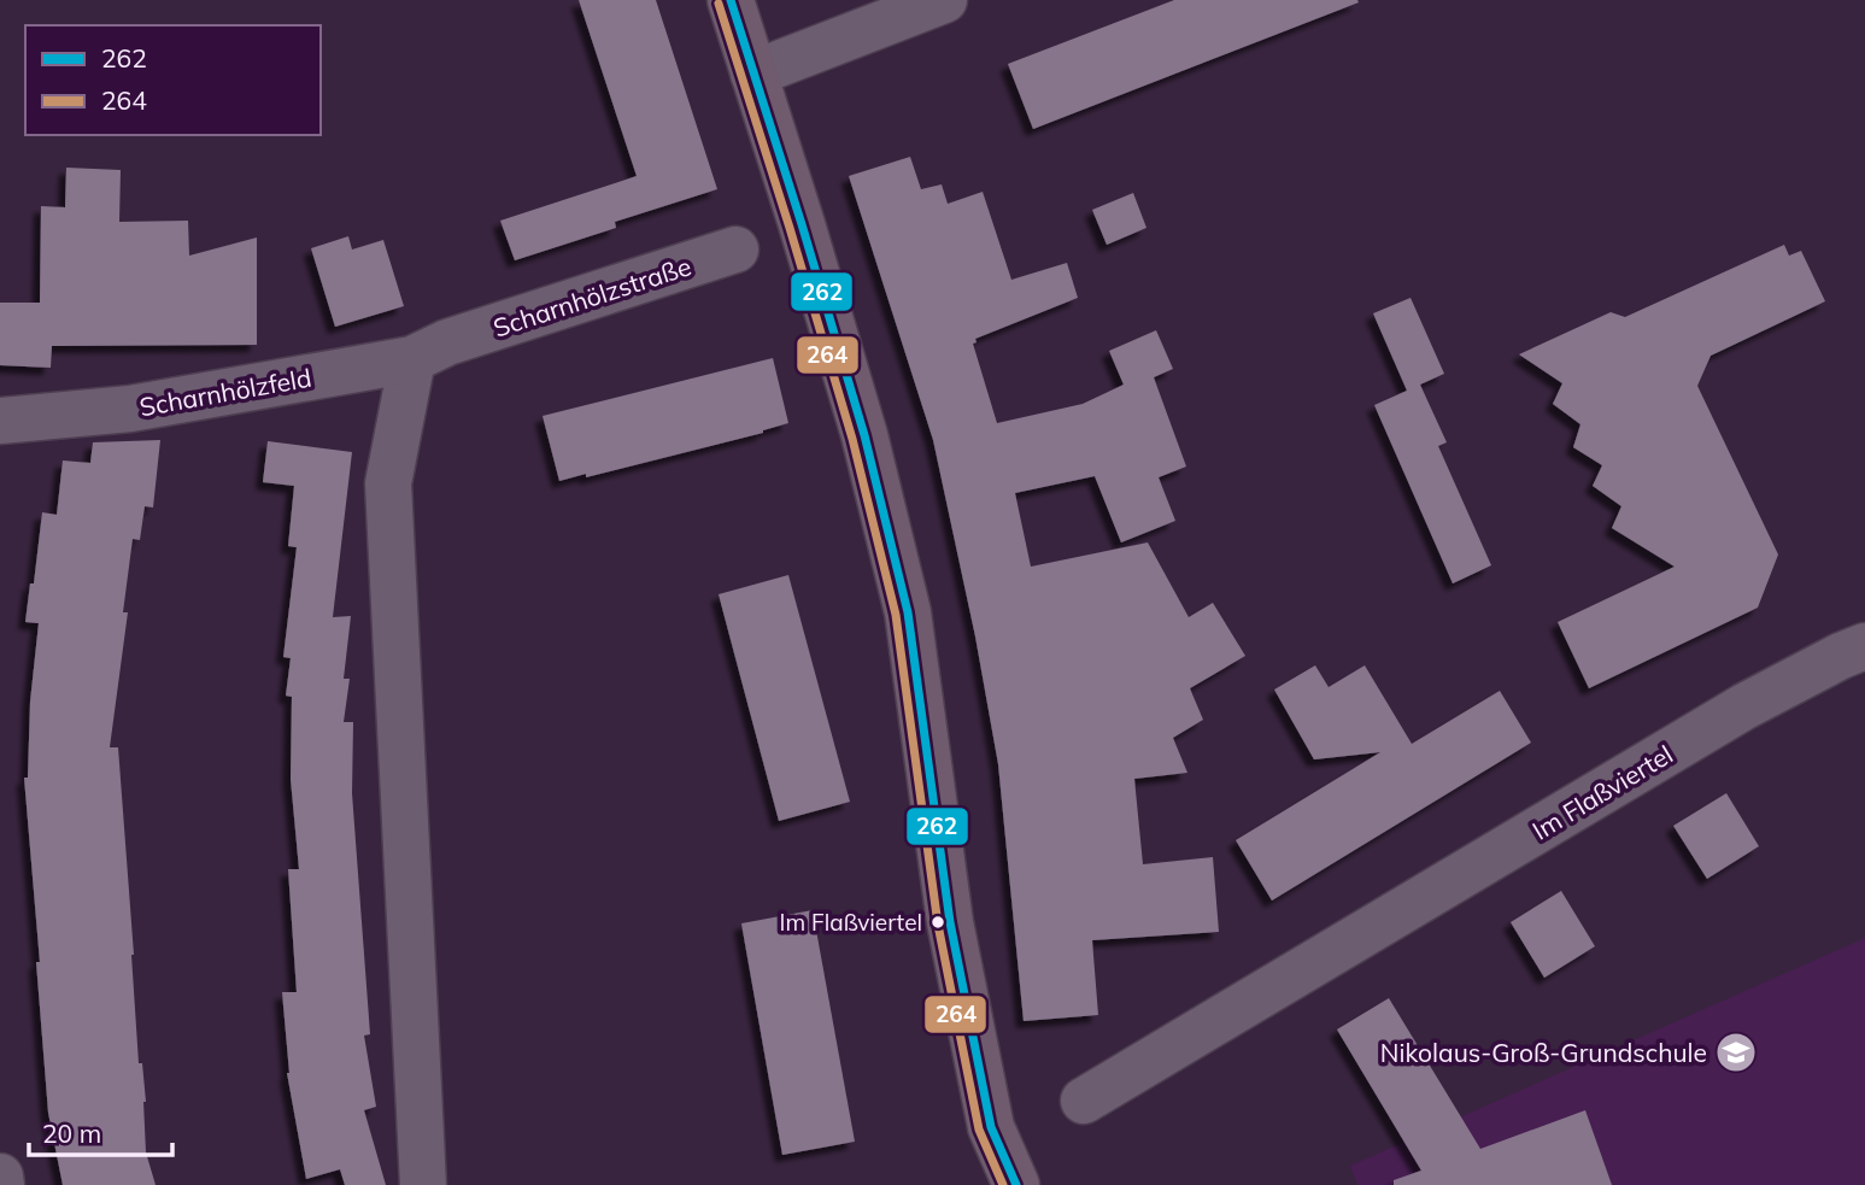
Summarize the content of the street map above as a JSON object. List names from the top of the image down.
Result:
{
  "streets": {
    "street": ["Scharnhölzstraße", "Scharnhölzfeld", "Im Flaßviertel"]
  },
  "crossings": [
    ["Scharnhölzstraße", "Scharnhölzfeld"]
  ],
  "places": {
    "other": ["Im Flaßviertel"],
    "school or university": ["Nikolaus-Groß-Grundschule"]
  },
  "lines": ["transit line 262", "transit line 264"],
  "legend": ["262", "264"],
  "scale_bar": "20 m"
}
